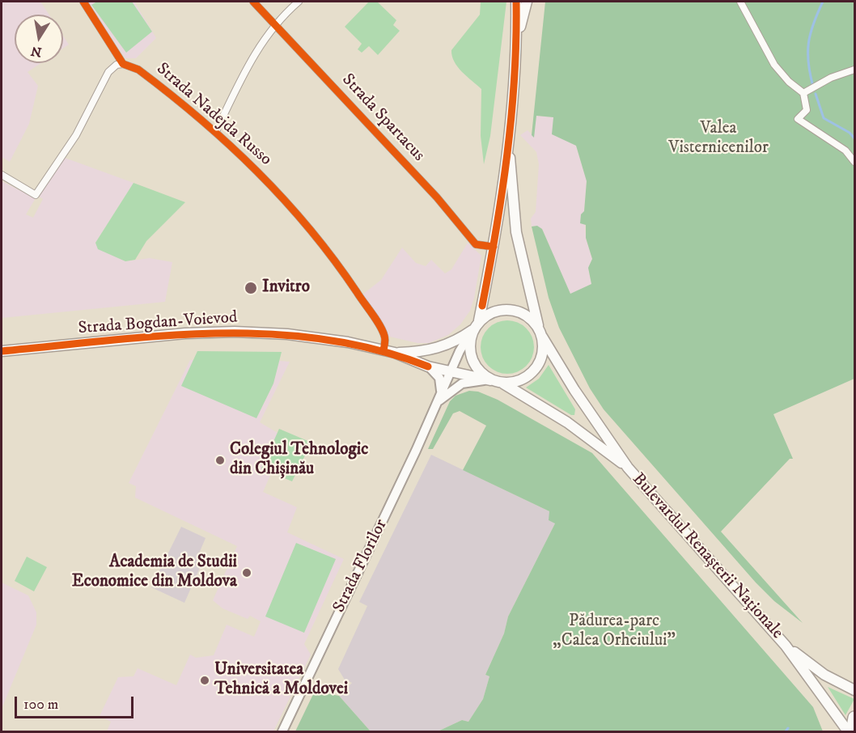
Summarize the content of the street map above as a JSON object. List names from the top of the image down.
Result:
{
  "streets": {
    "main road": ["Strada Bogdan-Voievod", "Bulevardul Renașterii Naționale", "Strada Florilor"],
    "street": ["Strada Nadejda Russo", "Strada Spartacus"]
  },
  "crossings": [
    ["Strada Nadejda Russo", "Strada Bogdan-Voievod"],
    ["Strada Bogdan-Voievod", "Bulevardul Renașterii Naționale"],
    ["Strada Bogdan-Voievod", "Strada Florilor"],
    ["Bulevardul Renașterii Naționale", "Strada Florilor"]
  ],
  "parks": ["Valea Visternicenilor", "Pădurea-parc „Calea Orheiului”"],
  "places": [
    "Invitro",
    "Colegiul Tehnologic din Chișinău",
    "Academia de Studii Economice din Moldova",
    "Universitatea Tehnică a Moldovei"
  ],
  "scale_bar": "100 m",
  "north": "bottom"
}
